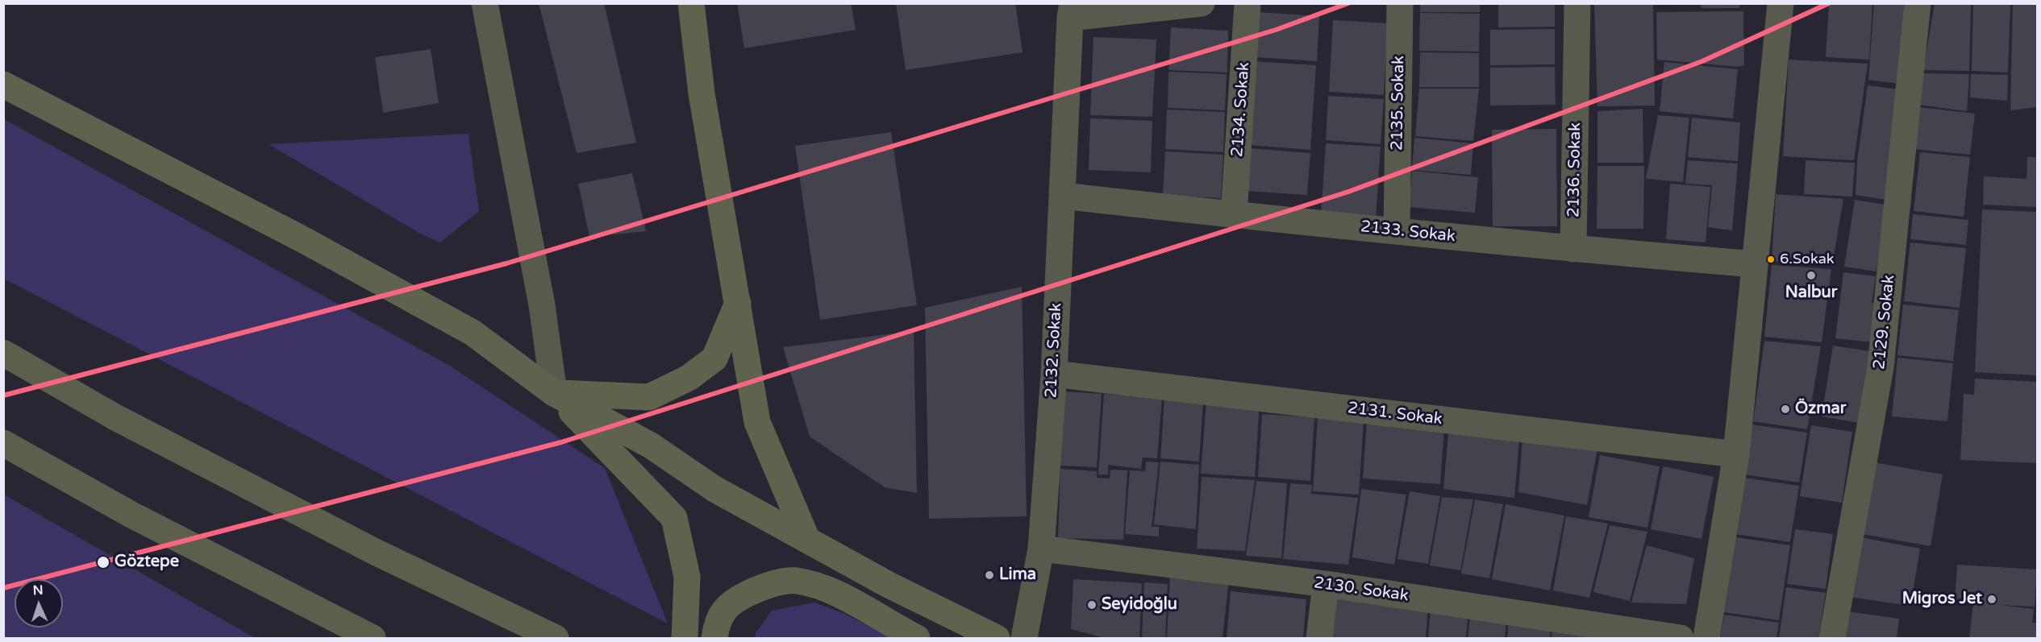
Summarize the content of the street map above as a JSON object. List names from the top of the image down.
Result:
{
  "streets": {
    "street": [
      "2135. Sokak",
      "2134. Sokak",
      "2136. Sokak",
      "2133. Sokak",
      "2129. Sokak",
      "2132. Sokak",
      "2131. Sokak",
      "2130. Sokak"
    ]
  },
  "crossings": [
    ["2135. Sokak", "2133. Sokak"],
    ["2134. Sokak", "2133. Sokak"],
    ["2136. Sokak", "2133. Sokak"],
    ["2133. Sokak", "2132. Sokak"],
    ["2132. Sokak", "2131. Sokak"],
    ["2132. Sokak", "2130. Sokak"]
  ],
  "places": [
    "6.Sokak",
    "Nalbur",
    "Özmar",
    "Göztepe",
    "Lima",
    "Migros Jet",
    "Seyidoğlu"
  ],
  "north": "top"
}
